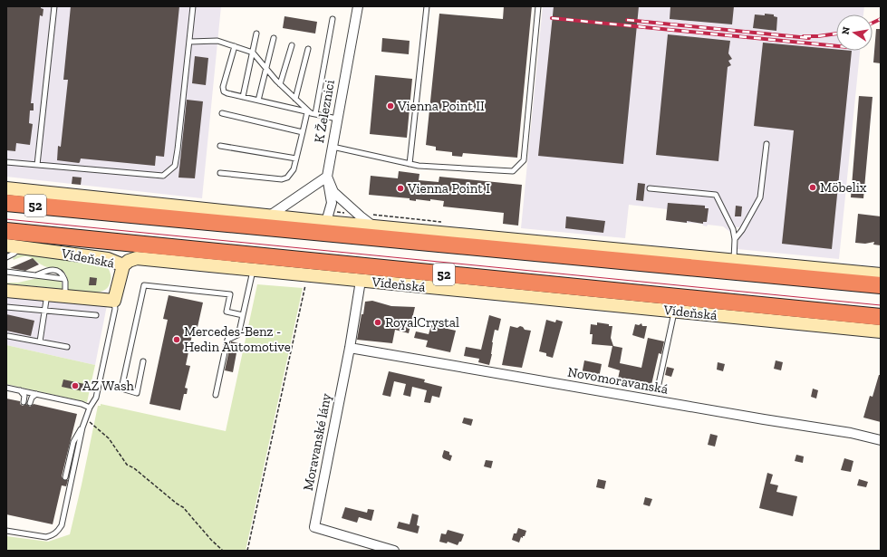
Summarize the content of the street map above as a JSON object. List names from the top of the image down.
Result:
{
  "streets": {
    "highway": ["52", "Vídeňská"],
    "street": ["K Železnici", "Novomoravanská", "Moravanské lány"]
  },
  "crossings": [
    ["Vídeňská", "Moravanské lány"],
    ["Novomoravanská", "Moravanské lány"]
  ],
  "places": [
    "Vienna Point II",
    "Möbelix",
    "Vienna Point I",
    "RoyalCrystal",
    "Mercedes-Benz - Hedin Automotive",
    "AZ Wash"
  ],
  "north": "left"
}
